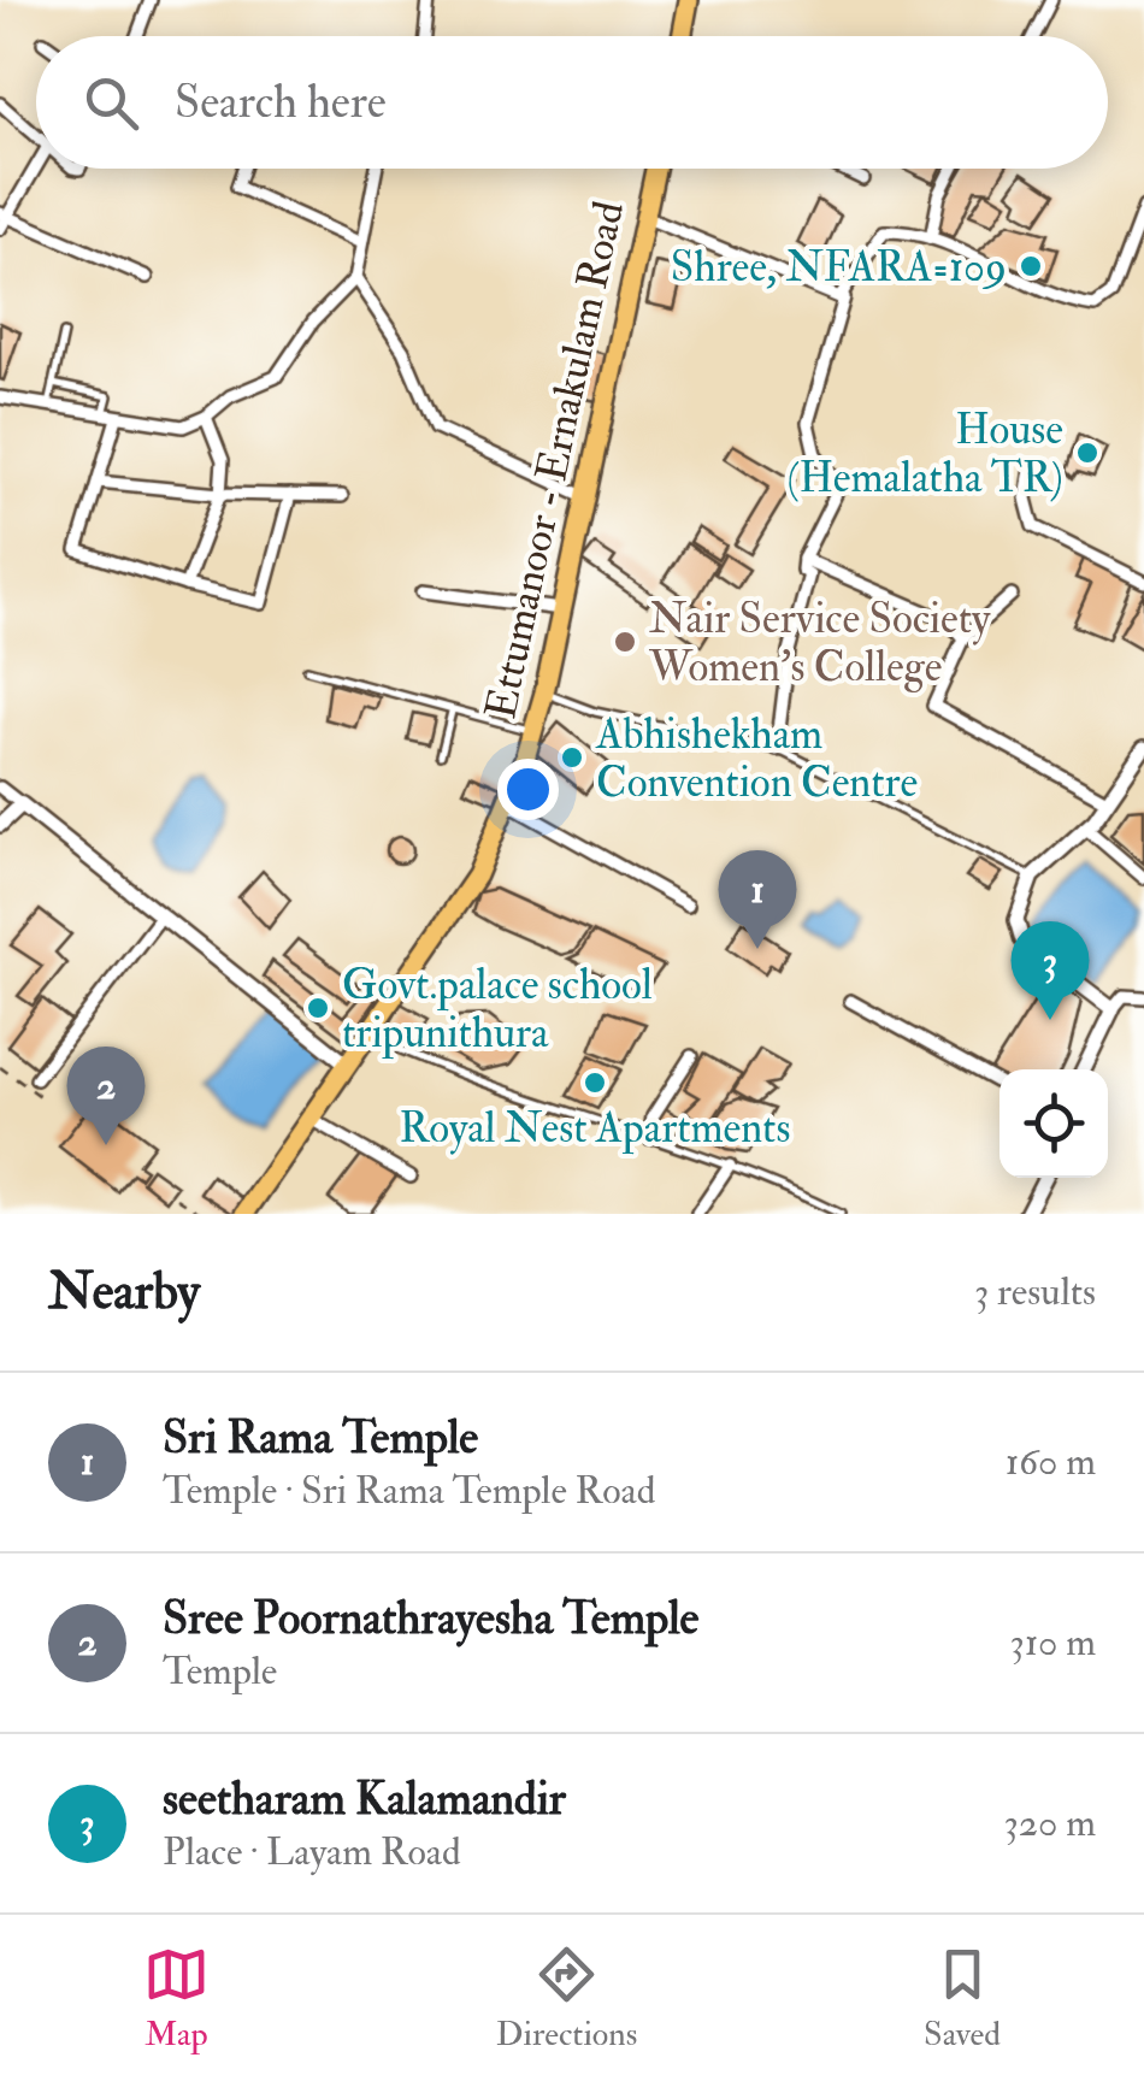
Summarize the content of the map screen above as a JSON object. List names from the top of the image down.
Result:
{
  "streets": {
    "main road": ["Ettumanoor - Ernakulam Road"]
  },
  "places": [
    "Shree, NFARA=109",
    "House (Hemalatha TR)",
    "Nair Service Society Women's College",
    "Abhishekham Convention Centre",
    "Govt.palace school tripunithura",
    "Royal Nest Apartments"
  ],
  "page": {
    "search": "Search here",
    "pins": ["1", "3", "2"],
    "heading": ["Nearby", "3 results"],
    "list": [
      {
        "mark": "1",
        "name": "Sri Rama Temple",
        "note": "Temple · Sri Rama Temple Road",
        "value": "160 m"
      },
      {
        "mark": "2",
        "name": "Sree Poornathrayesha Temple",
        "note": "Temple",
        "value": "310 m"
      },
      {
        "mark": "3",
        "name": "seetharam Kalamandir",
        "note": "Place · Layam Road",
        "value": "320 m"
      }
    ],
    "nav": ["Map", "Directions", "Saved"]
  }
}
